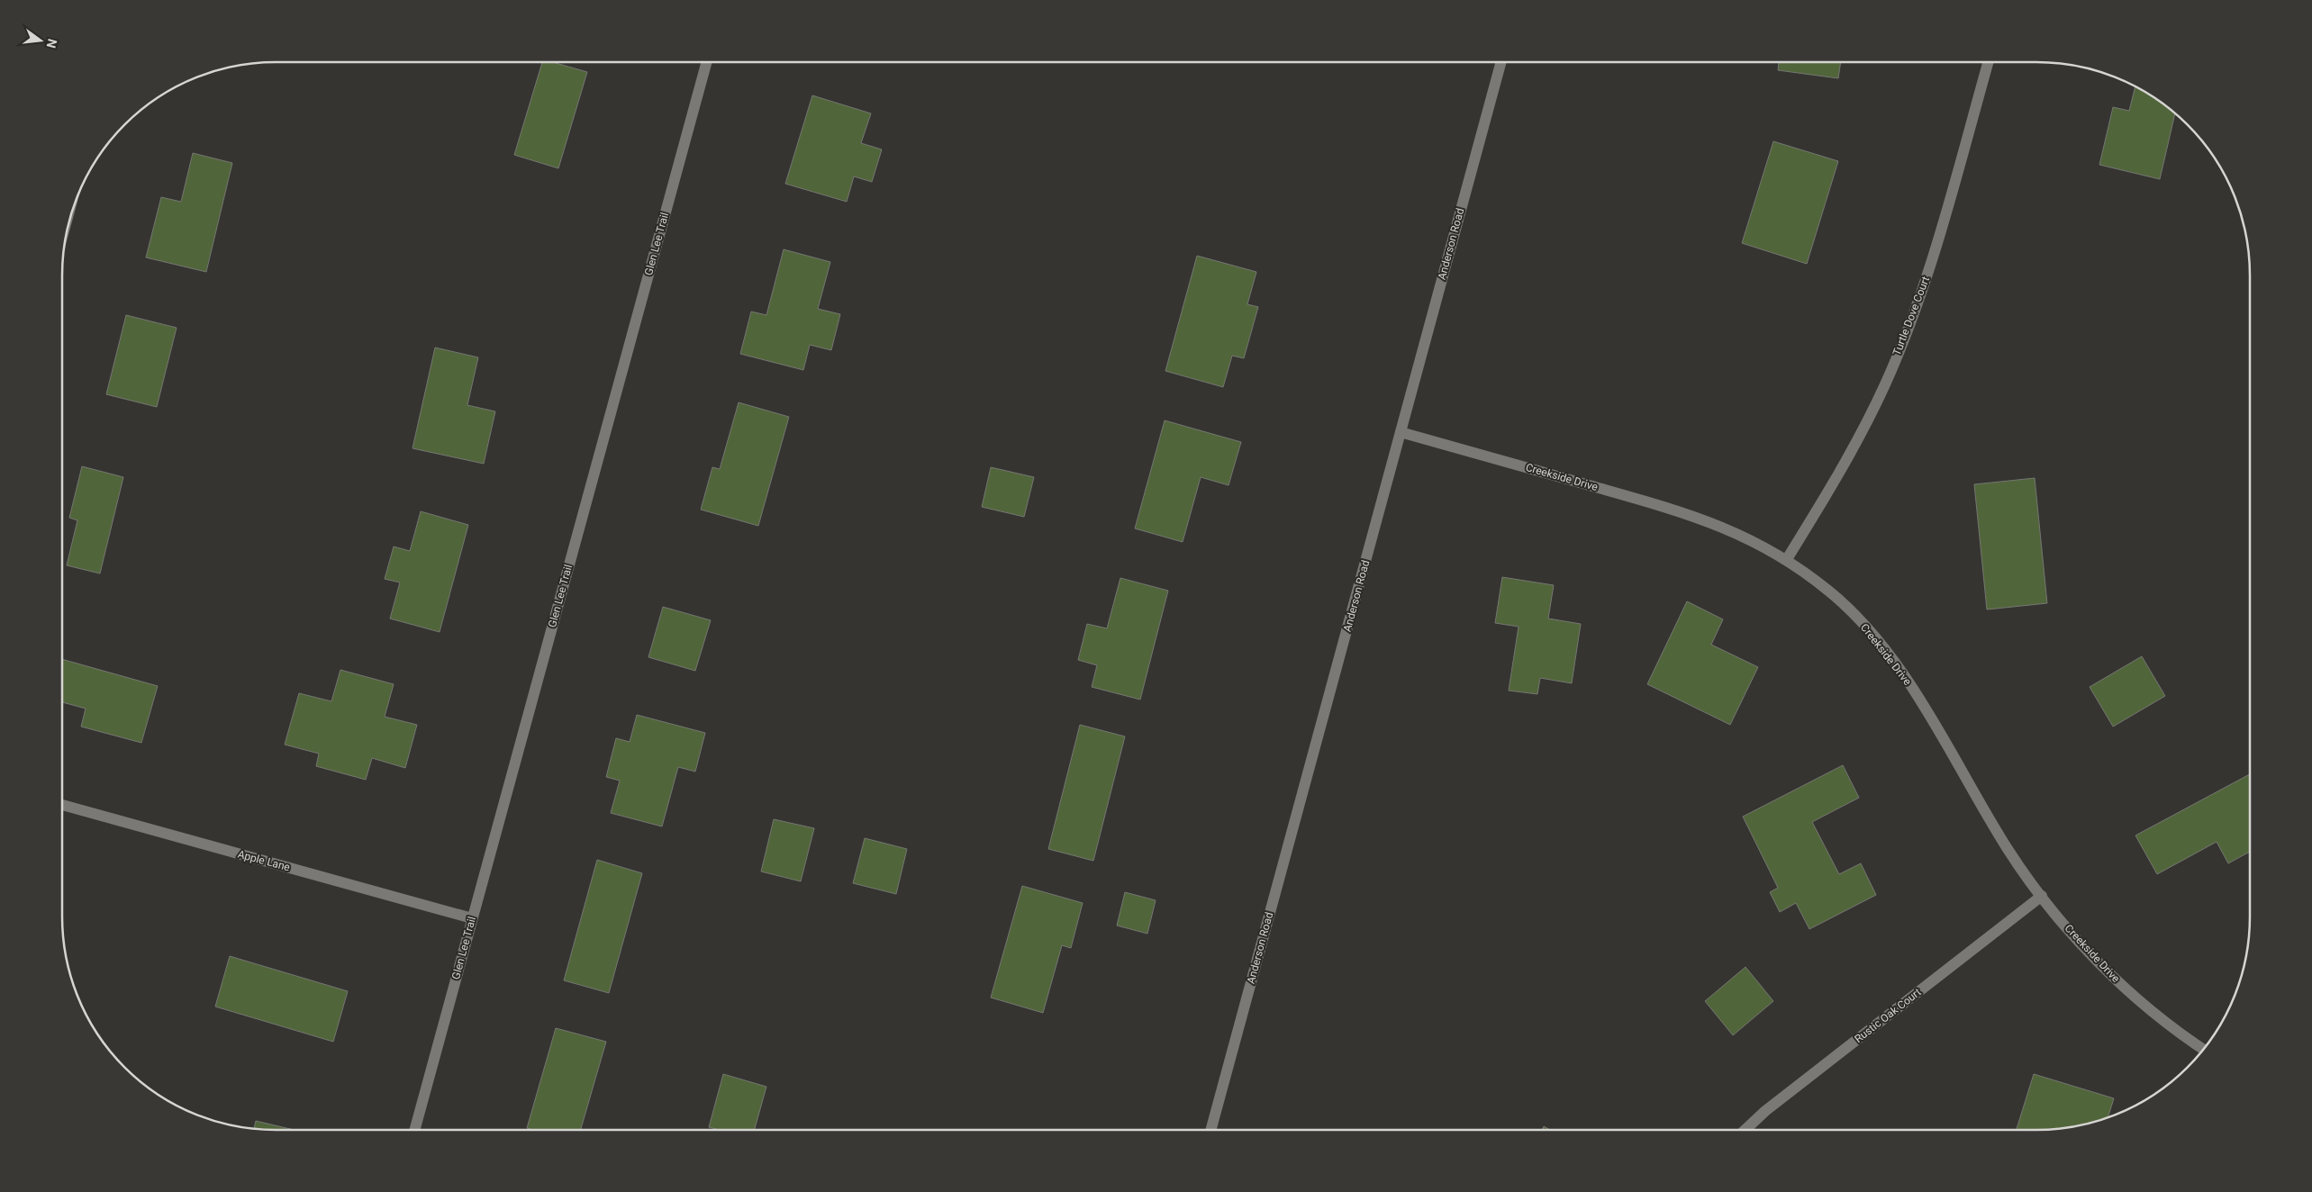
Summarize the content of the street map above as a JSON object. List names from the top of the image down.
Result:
{
  "streets": {
    "street": [
      "Glen Lee Trail",
      "Anderson Road",
      "Turtle Dove Court",
      "Creekside Drive",
      "Apple Lane",
      "Rustic Oak Court"
    ]
  },
  "crossings": [
    ["Glen Lee Trail", "Apple Lane"],
    ["Anderson Road", "Creekside Drive"],
    ["Turtle Dove Court", "Creekside Drive"],
    ["Creekside Drive", "Rustic Oak Court"]
  ],
  "north": "right"
}
